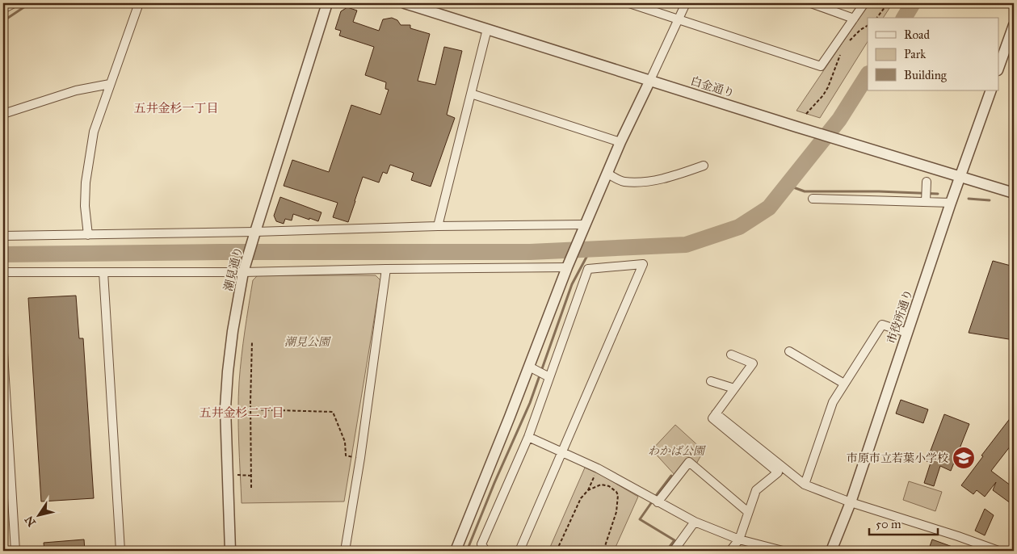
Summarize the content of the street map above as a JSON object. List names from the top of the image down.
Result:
{
  "streets": {
    "street": ["白金通り", "潮見通り", "市役所通り"]
  },
  "crossings": [
    ["白金通り", "市役所通り"]
  ],
  "districts": ["五井金杉一丁目", "五井金杉二丁目"],
  "parks": ["潮見公園", "わかば公園"],
  "places": {
    "school or university": ["市原市立若葉小学校"]
  },
  "legend": ["Road", "Park", "Building"],
  "scale_bar": "50 m",
  "north": "bottom left"
}
